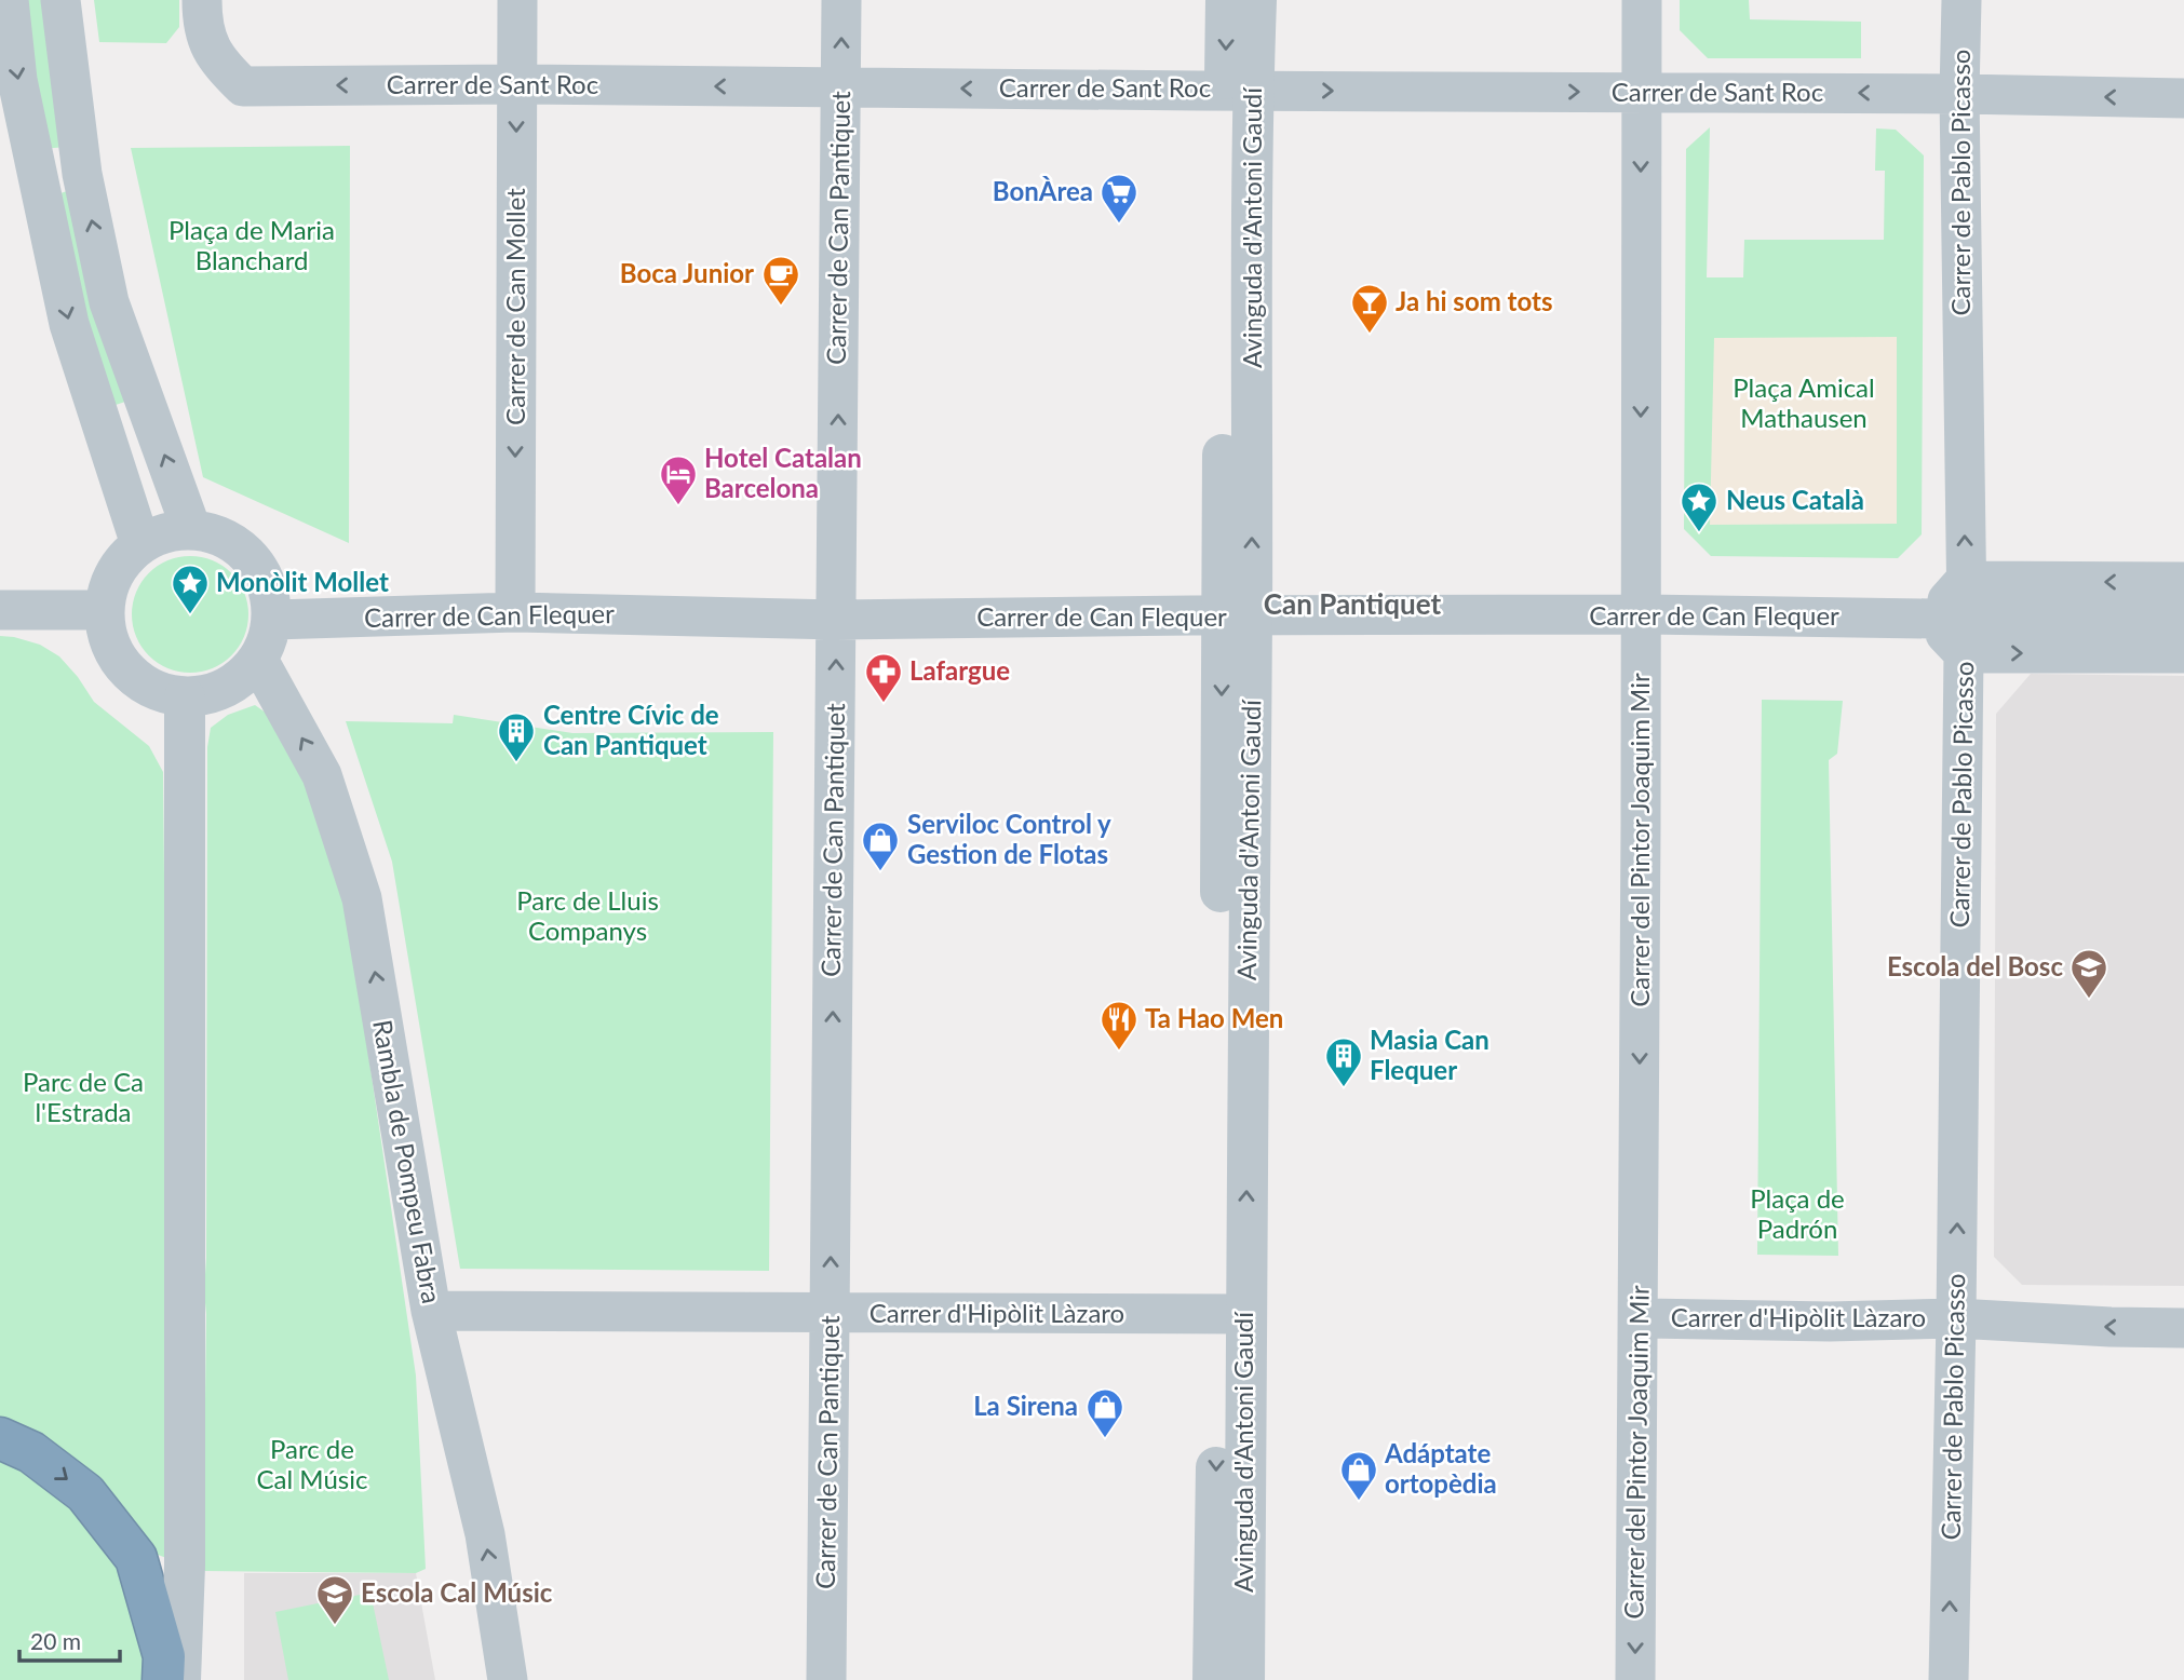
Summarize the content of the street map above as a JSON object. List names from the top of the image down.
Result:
{
  "streets": {
    "street": [
      "Carrer de Sant Roc",
      "Carrer de Pablo Picasso",
      "Carrer de Can Pantiquet",
      "Avinguda d'Antoni Gaudí",
      "Carrer de Can Mollet",
      "Carrer de Can Flequer",
      "Carrer del Pintor Joaquim Mir",
      "Rambla de Pompeu Fabra",
      "Carrer d'Hipòlit Làzaro"
    ]
  },
  "crossings": [
    ["Carrer de Sant Roc", "Carrer de Pablo Picasso"],
    ["Carrer de Sant Roc", "Carrer de Can Pantiquet"],
    ["Carrer de Sant Roc", "Avinguda d'Antoni Gaudí"],
    ["Carrer de Sant Roc", "Carrer de Can Mollet"],
    ["Carrer de Sant Roc", "Carrer del Pintor Joaquim Mir"],
    ["Carrer de Pablo Picasso", "Carrer de Can Flequer"],
    ["Carrer de Pablo Picasso", "Carrer d'Hipòlit Làzaro"],
    ["Carrer de Can Pantiquet", "Carrer de Can Flequer"],
    ["Carrer de Can Pantiquet", "Carrer d'Hipòlit Làzaro"],
    ["Avinguda d'Antoni Gaudí", "Carrer de Can Flequer"],
    ["Avinguda d'Antoni Gaudí", "Carrer d'Hipòlit Làzaro"],
    ["Carrer de Can Mollet", "Carrer de Can Flequer"],
    ["Carrer de Can Flequer", "Carrer del Pintor Joaquim Mir"],
    ["Carrer de Can Flequer", "Rambla de Pompeu Fabra"],
    ["Carrer del Pintor Joaquim Mir", "Carrer d'Hipòlit Làzaro"],
    ["Rambla de Pompeu Fabra", "Carrer d'Hipòlit Làzaro"]
  ],
  "one_way": [
    "Carrer de Pablo Picasso",
    "Carrer de Can Pantiquet",
    "Carrer de Can Mollet",
    "Carrer del Pintor Joaquim Mir"
  ],
  "districts": ["Can Pantiquet"],
  "parks": [
    "Plaça de Maria Blanchard",
    "Plaça Amical Mathausen",
    "Parc de Lluis Companys",
    "Parc de Ca l'Estrada",
    "Plaça de Padrón",
    "Parc de Cal Músic"
  ],
  "places": {
    "supermarket": ["BonÀrea"],
    "cafe": ["Boca Junior"],
    "bar": ["Ja hi som tots"],
    "hotel": ["Hotel Catalan Barcelona"],
    "place": ["Neus Català", "Monòlit Mollet"],
    "pharmacy": ["Lafargue"],
    "building": ["Centre Cívic de Can Pantiquet", "Masia Can Flequer"],
    "shop": ["Serviloc Control y Gestion de Flotas", "La Sirena", "Adáptate ortopèdia"],
    "school or university": ["Escola del Bosc", "Escola Cal Músic"],
    "restaurant": ["Ta Hao Men"]
  },
  "scale_bar": "20 m"
}
